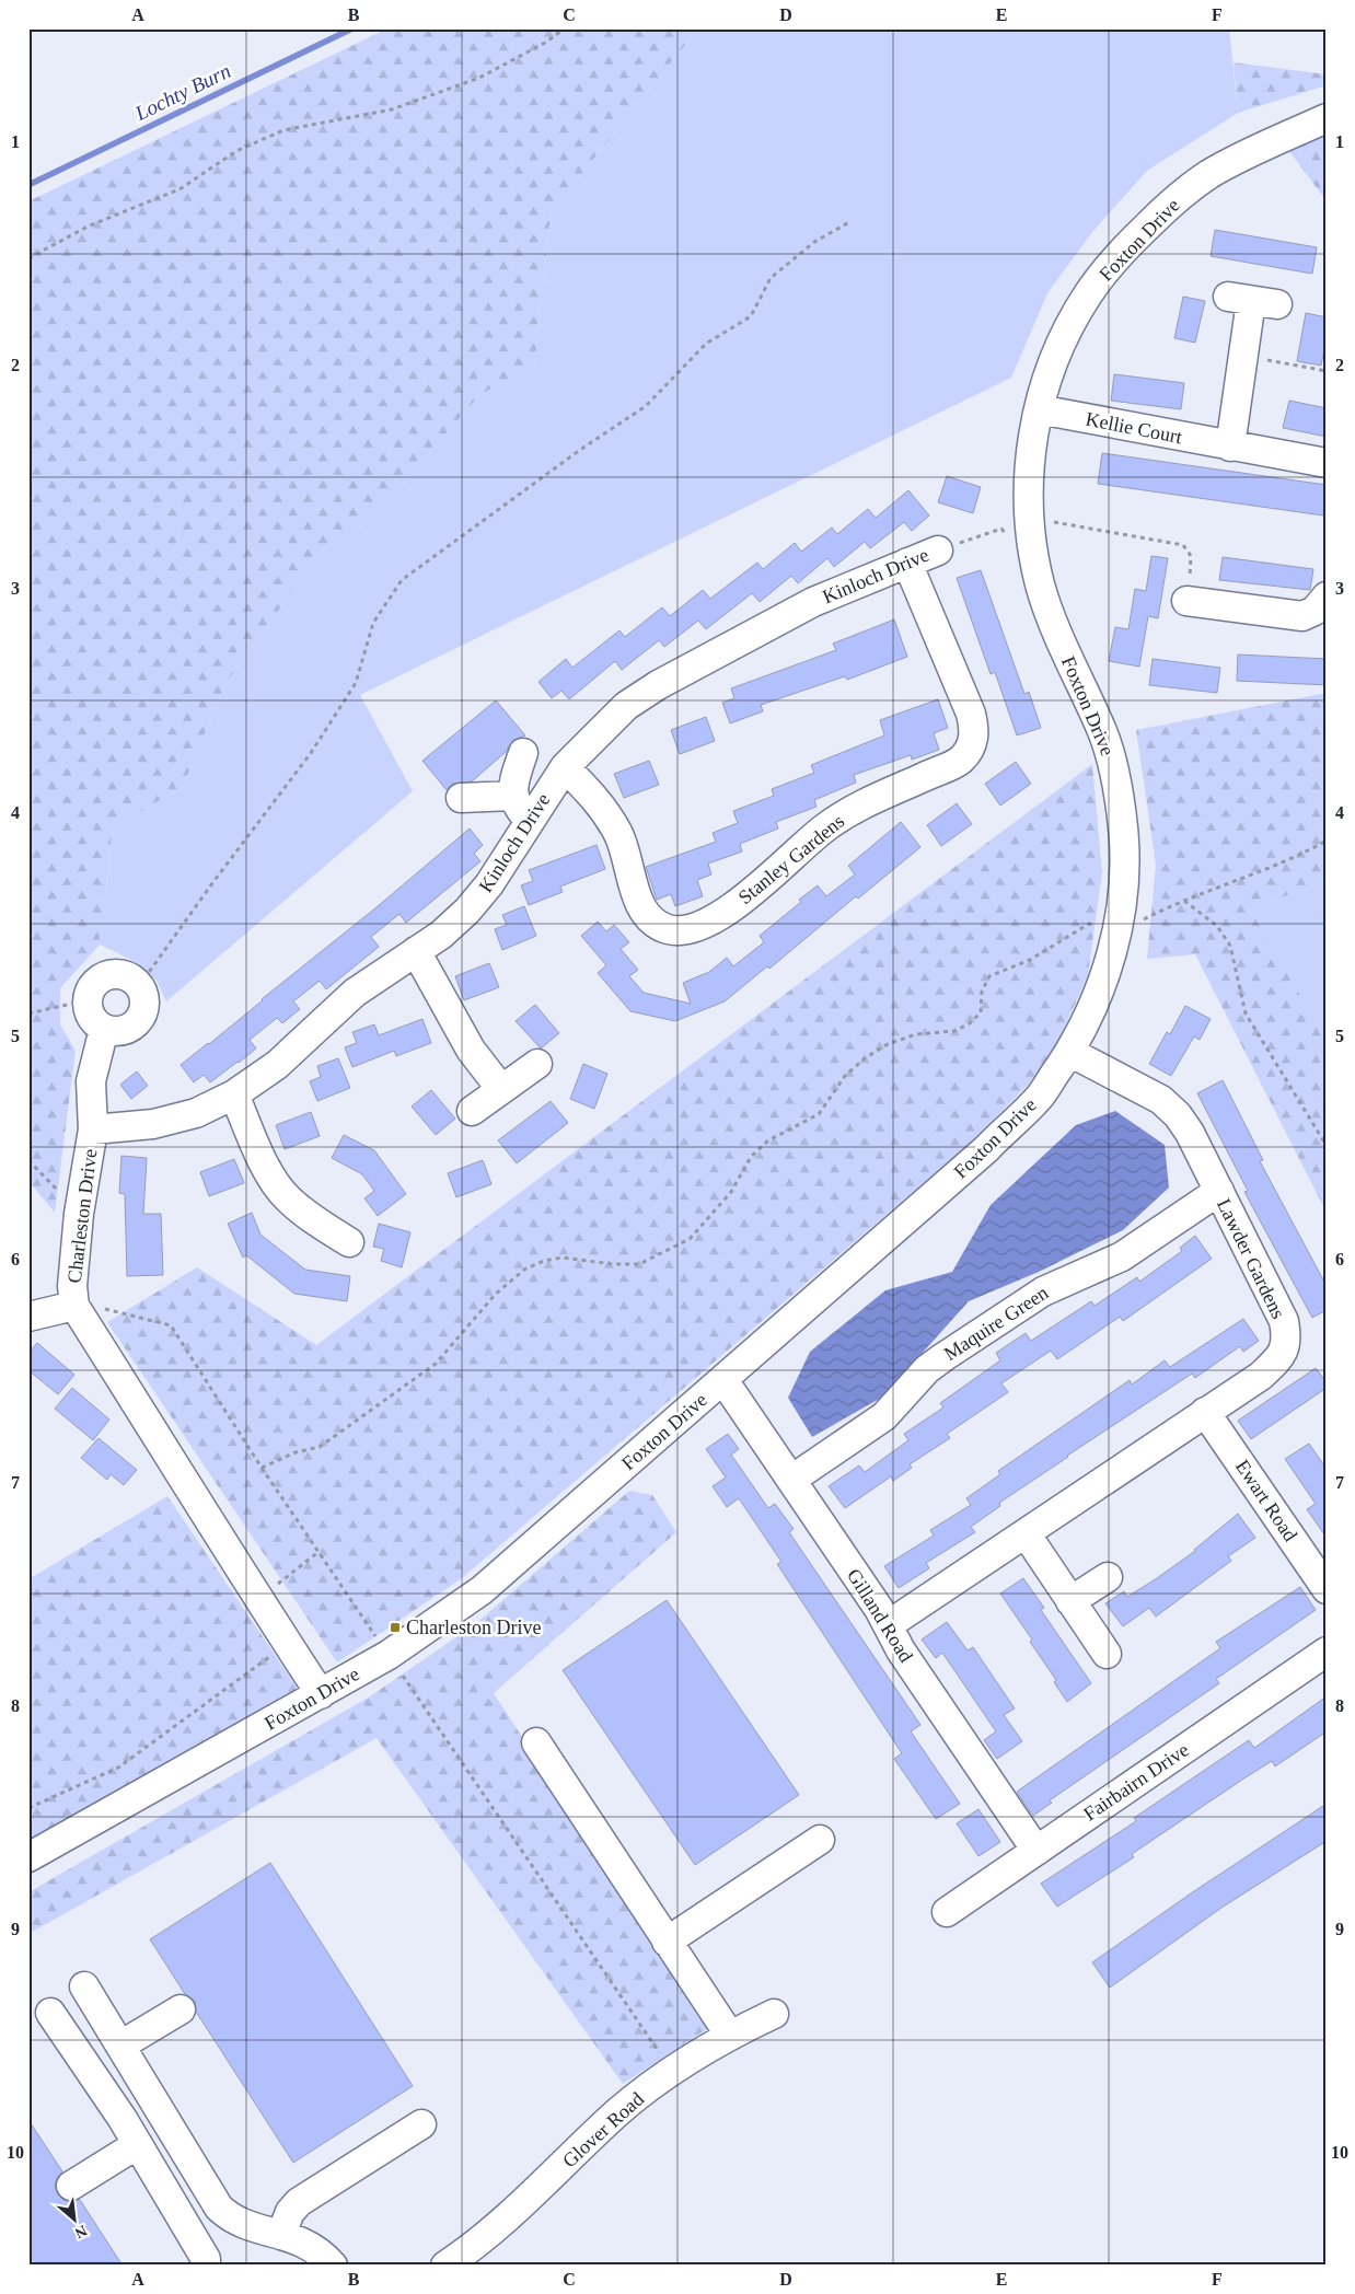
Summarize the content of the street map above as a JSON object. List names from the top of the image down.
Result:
{
  "streets": {
    "street": [
      "Foxton Drive",
      "Kellie Court",
      "Kinloch Drive",
      "Stanley Gardens",
      "Charleston Drive",
      "Lawder Gardens",
      "Maquire Green",
      "Ewart Road",
      "Gilland Road",
      "Fairbairn Drive",
      "Glover Road"
    ]
  },
  "crossings": [
    ["Foxton Drive", "Kellie Court"],
    ["Foxton Drive", "Charleston Drive"],
    ["Foxton Drive", "Lawder Gardens"],
    ["Foxton Drive", "Gilland Road"],
    ["Kinloch Drive", "Stanley Gardens"],
    ["Kinloch Drive", "Charleston Drive"],
    ["Lawder Gardens", "Maquire Green"],
    ["Lawder Gardens", "Ewart Road"],
    ["Lawder Gardens", "Gilland Road"],
    ["Maquire Green", "Gilland Road"],
    ["Gilland Road", "Fairbairn Drive"]
  ],
  "water": ["Lochty Burn"],
  "places": {
    "transit": ["Charleston Drive"]
  },
  "north": "bottom right",
  "grid": {
    "columns": [
      "A",
      "B",
      "C",
      "D",
      "E",
      "F"
    ],
    "rows": [
      "1",
      "2",
      "3",
      "4",
      "5",
      "6",
      "7",
      "8",
      "9",
      "10"
    ]
  }
}
